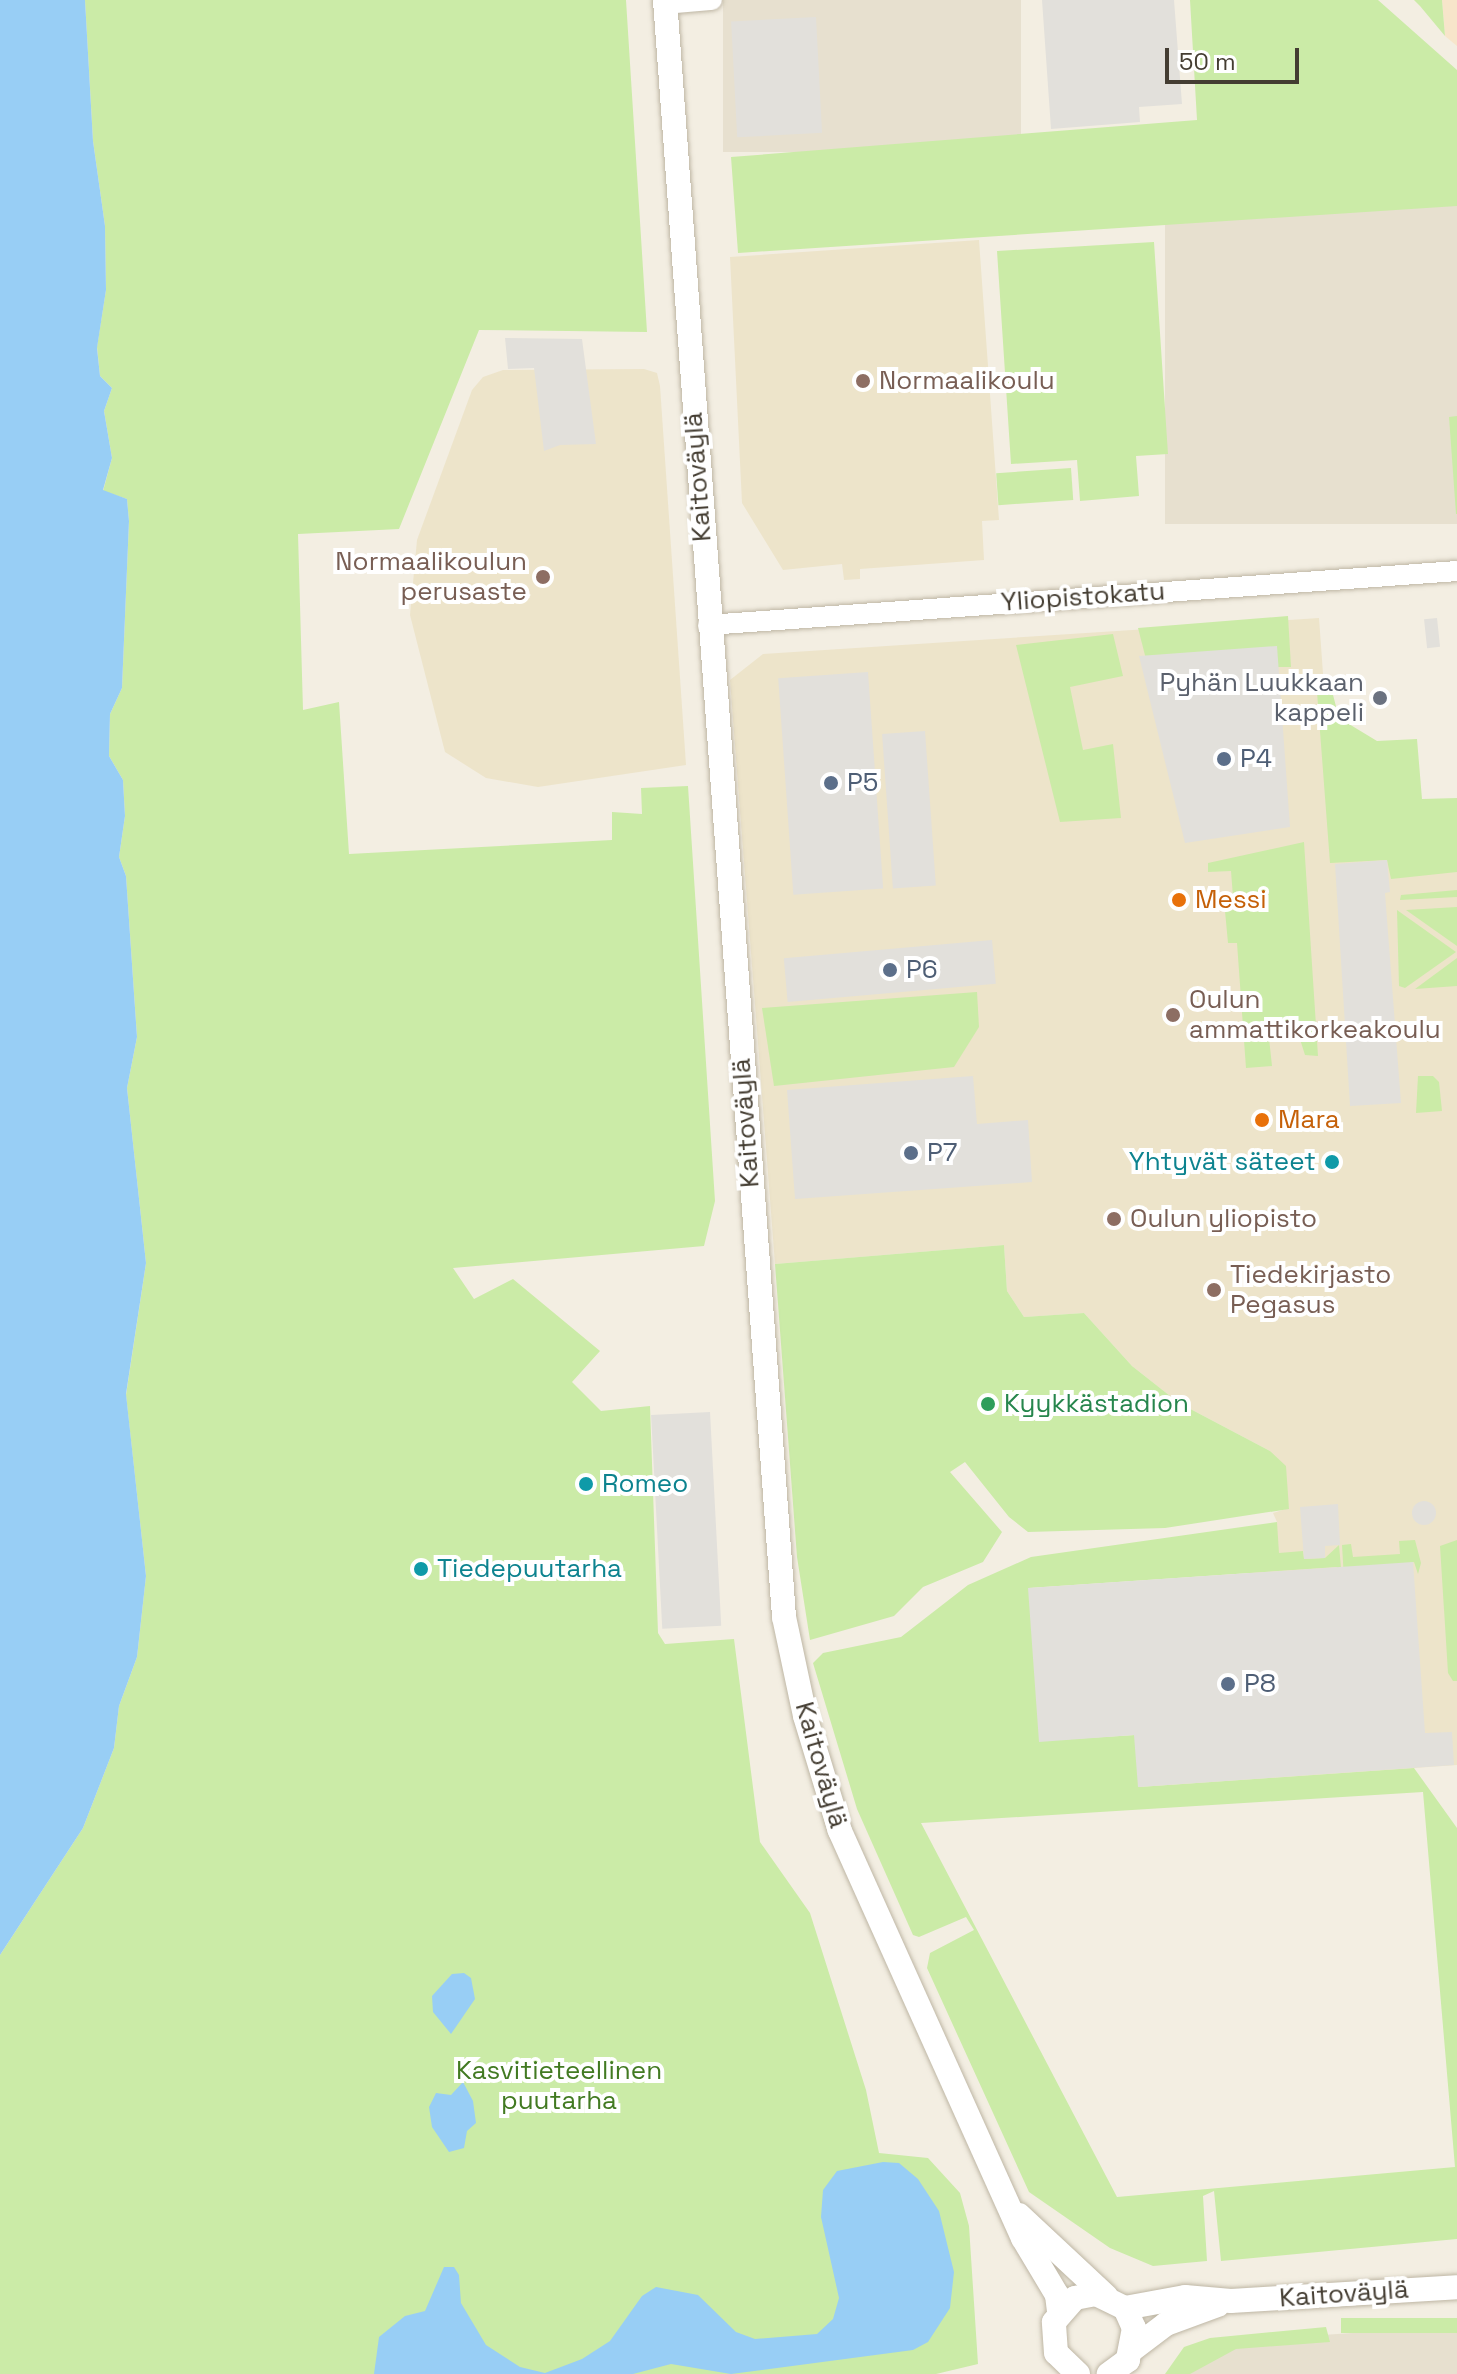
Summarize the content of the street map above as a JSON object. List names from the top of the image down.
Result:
{
  "streets": {
    "street": ["Kaitoväylä", "Yliopistokatu"]
  },
  "crossings": [
    ["Kaitoväylä", "Yliopistokatu"]
  ],
  "parks": ["Kasvitieteellinen puutarha"],
  "places": [
    "Normaalikoulu",
    "Normaalikoulun perusaste",
    "Pyhän Luukkaan kappeli",
    "P4",
    "P5",
    "Messi",
    "P6",
    "Oulun ammattikorkeakoulu",
    "Mara",
    "P7",
    "Yhtyvät säteet",
    "Oulun yliopisto",
    "Tiedekirjasto Pegasus",
    "Kyykkästadion",
    "Romeo",
    "Tiedepuutarha",
    "P8"
  ],
  "scale_bar": "50 m"
}
